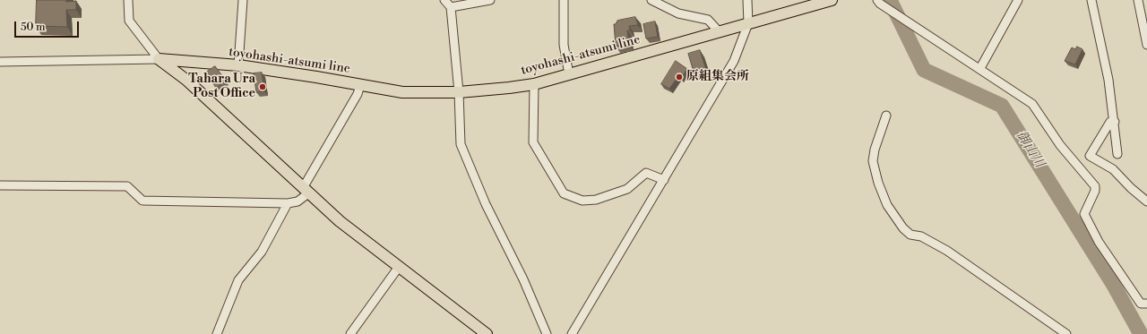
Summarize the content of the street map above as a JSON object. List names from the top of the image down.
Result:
{
  "streets": {
    "main road": ["toyohashi-atsumi line"]
  },
  "water": ["御山川"],
  "places": ["原組集会所", "Tahara Ura Post Office"],
  "scale_bar": "50 m"
}
